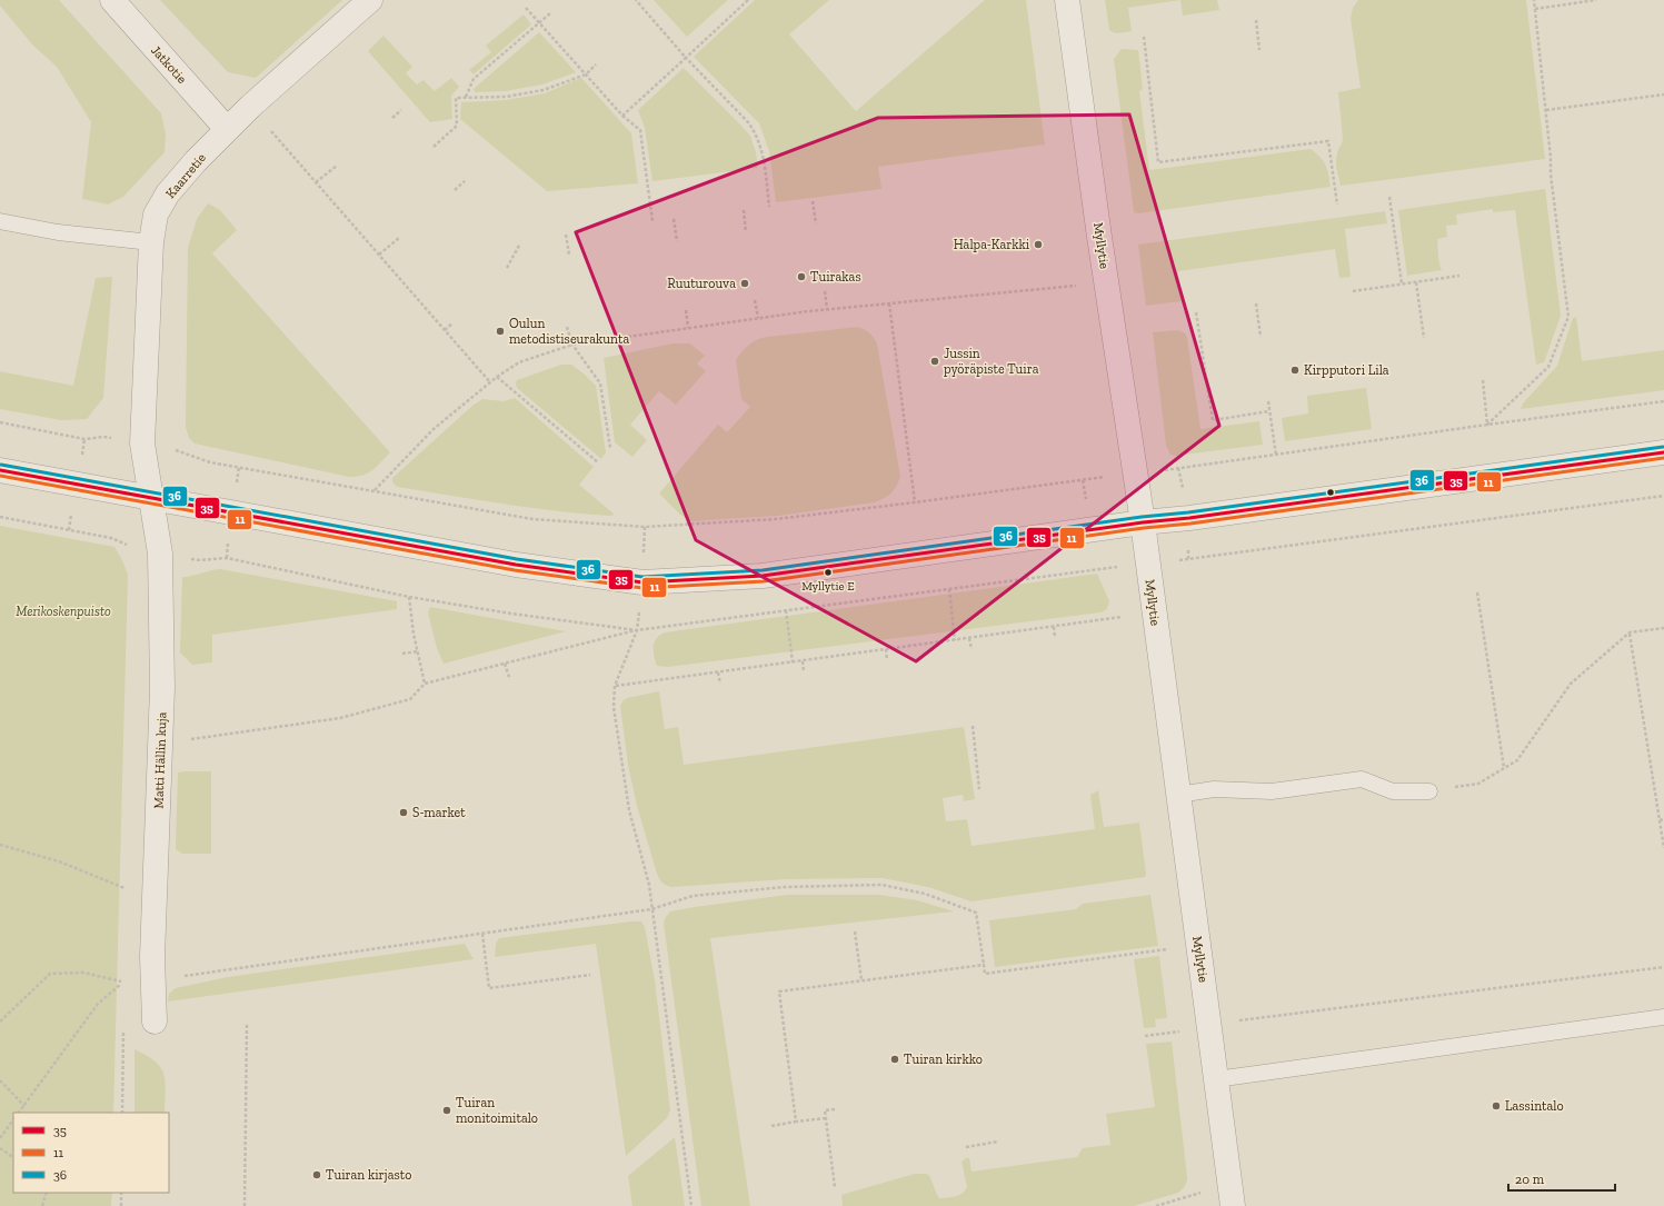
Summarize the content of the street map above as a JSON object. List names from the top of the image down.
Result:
{
  "streets": {
    "street": [
      "Jatkotie",
      "Kaarretie",
      "Myllytie",
      "Matti Hällin kuja"
    ]
  },
  "crossings": [
    ["Jatkotie", "Kaarretie"],
    ["Kaarretie", "Matti Hällin kuja"]
  ],
  "parks": ["Merikoskenpuisto"],
  "places": [
    "Halpa-Karkki",
    "Tuirakas",
    "Ruuturouva",
    "Oulun metodistiseurakunta",
    "Jussin pyöräpiste Tuira",
    "Kirpputori Lila",
    "Myllytie E",
    "S-market",
    "Tuiran kirkko",
    "Lassintalo",
    "Tuiran monitoimitalo",
    "Tuiran kirjasto"
  ],
  "lines": ["transit line 36", "transit line 35", "transit line 11"],
  "legend": ["35", "11", "36"],
  "scale_bar": "20 m"
}
